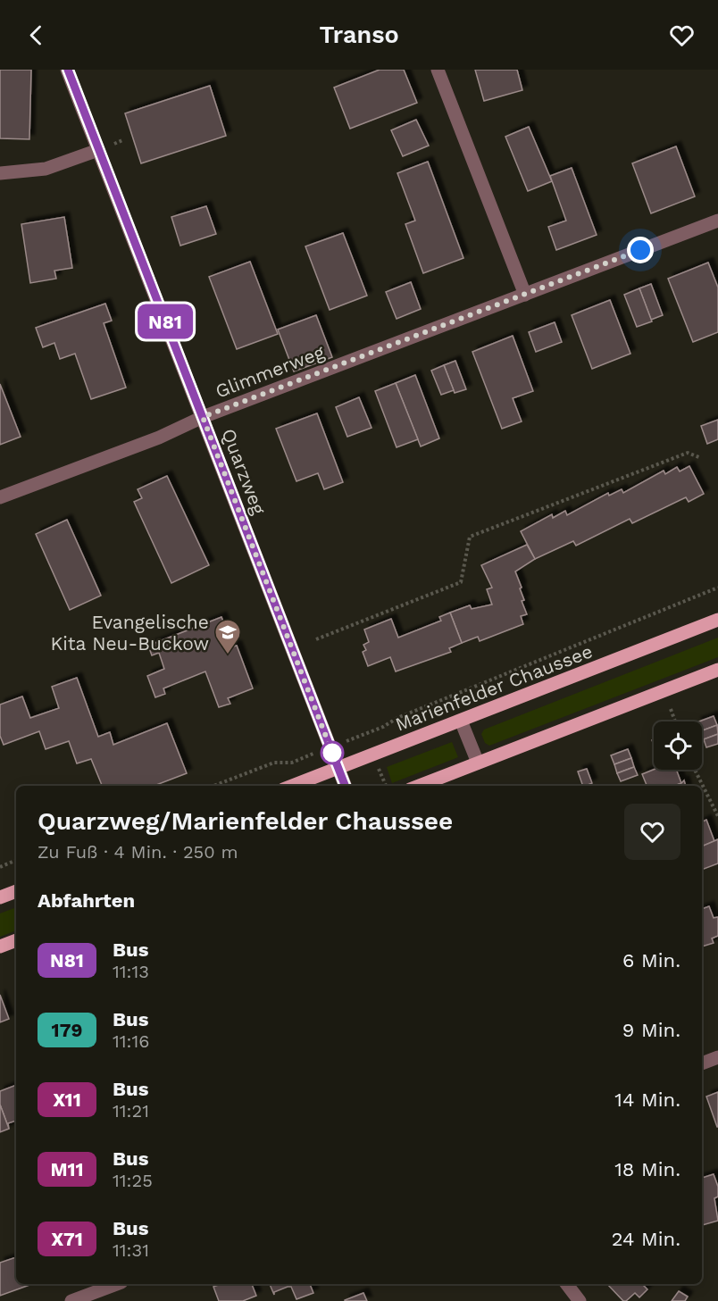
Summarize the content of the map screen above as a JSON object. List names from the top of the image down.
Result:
{
  "streets": {
    "main road": ["Marienfelder Chaussee"],
    "street": ["Glimmerweg", "Quarzweg"]
  },
  "crossings": [
    ["Glimmerweg", "Quarzweg"],
    ["Quarzweg", "Marienfelder Chaussee"]
  ],
  "places": {
    "school or university": ["Evangelische Kita Neu-Buckow"]
  },
  "lines": ["bus line N81"],
  "page": {
    "header": "Transo",
    "on_map": "N81",
    "heading": [
      ["Quarzweg/Marienfelder Chaussee", "Zu Fuß · 4 Min. · 250 m"],
      "Abfahrten"
    ],
    "list": [
      {
        "mark": "N81",
        "name": "Bus",
        "note": "11:13",
        "value": "6 Min."
      },
      {
        "mark": "179",
        "name": "Bus",
        "note": "11:16",
        "value": "9 Min."
      },
      {
        "mark": "X11",
        "name": "Bus",
        "note": "11:21",
        "value": "14 Min."
      },
      {
        "mark": "M11",
        "name": "Bus",
        "note": "11:25",
        "value": "18 Min."
      },
      {
        "mark": "X71",
        "name": "Bus",
        "note": "11:31",
        "value": "24 Min."
      }
    ]
  }
}
